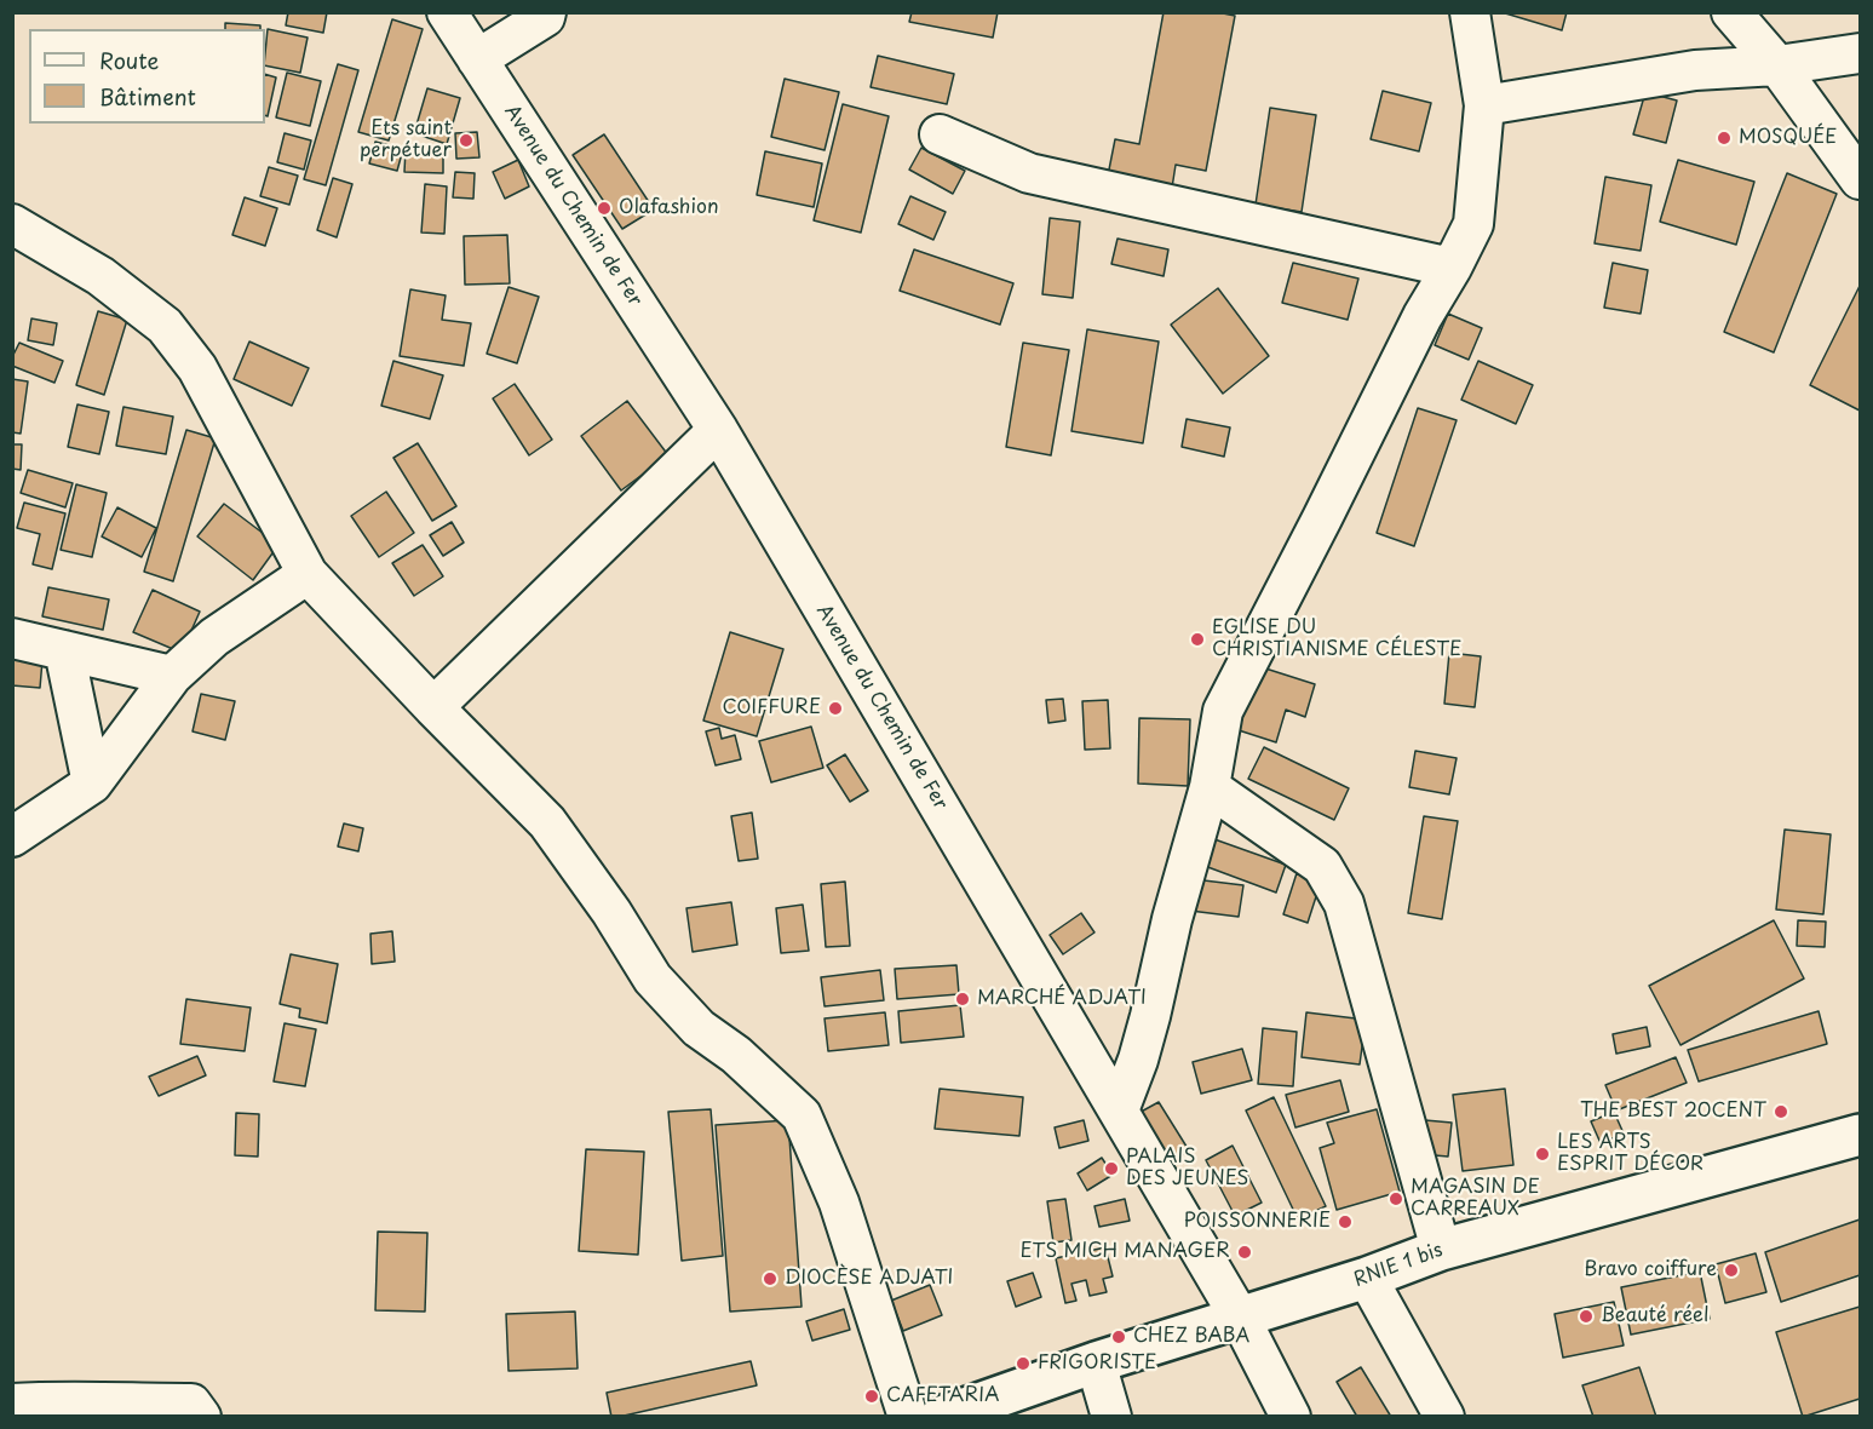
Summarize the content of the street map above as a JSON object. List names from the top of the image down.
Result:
{
  "streets": {
    "main road": ["RNIE 1 bis"],
    "street": ["Avenue du Chemin de Fer"]
  },
  "crossings": [
    ["Avenue du Chemin de Fer", "RNIE 1 bis"]
  ],
  "places": [
    "MOSQUÉE",
    "Ets saint perpétuer",
    "Olafashion",
    "EGLISE DU CHRISTIANISME CÉLESTE",
    "COIFFURE",
    "MARCHÉ ADJATI",
    "THE BEST 20CENT",
    "LES ARTS ESPRIT DÉCOR",
    "PALAIS DES JEUNES",
    "MAGASIN DE CARREAUX",
    "POISSONNERIE",
    "ETS MICH MANAGER",
    "Bravo coiffure",
    "DIOCÈSE ADJATI",
    "Beauté réel",
    "CHEZ BABA",
    "FRIGORISTE",
    "CAFETARIA"
  ],
  "legend": ["Route", "Bâtiment"]
}
